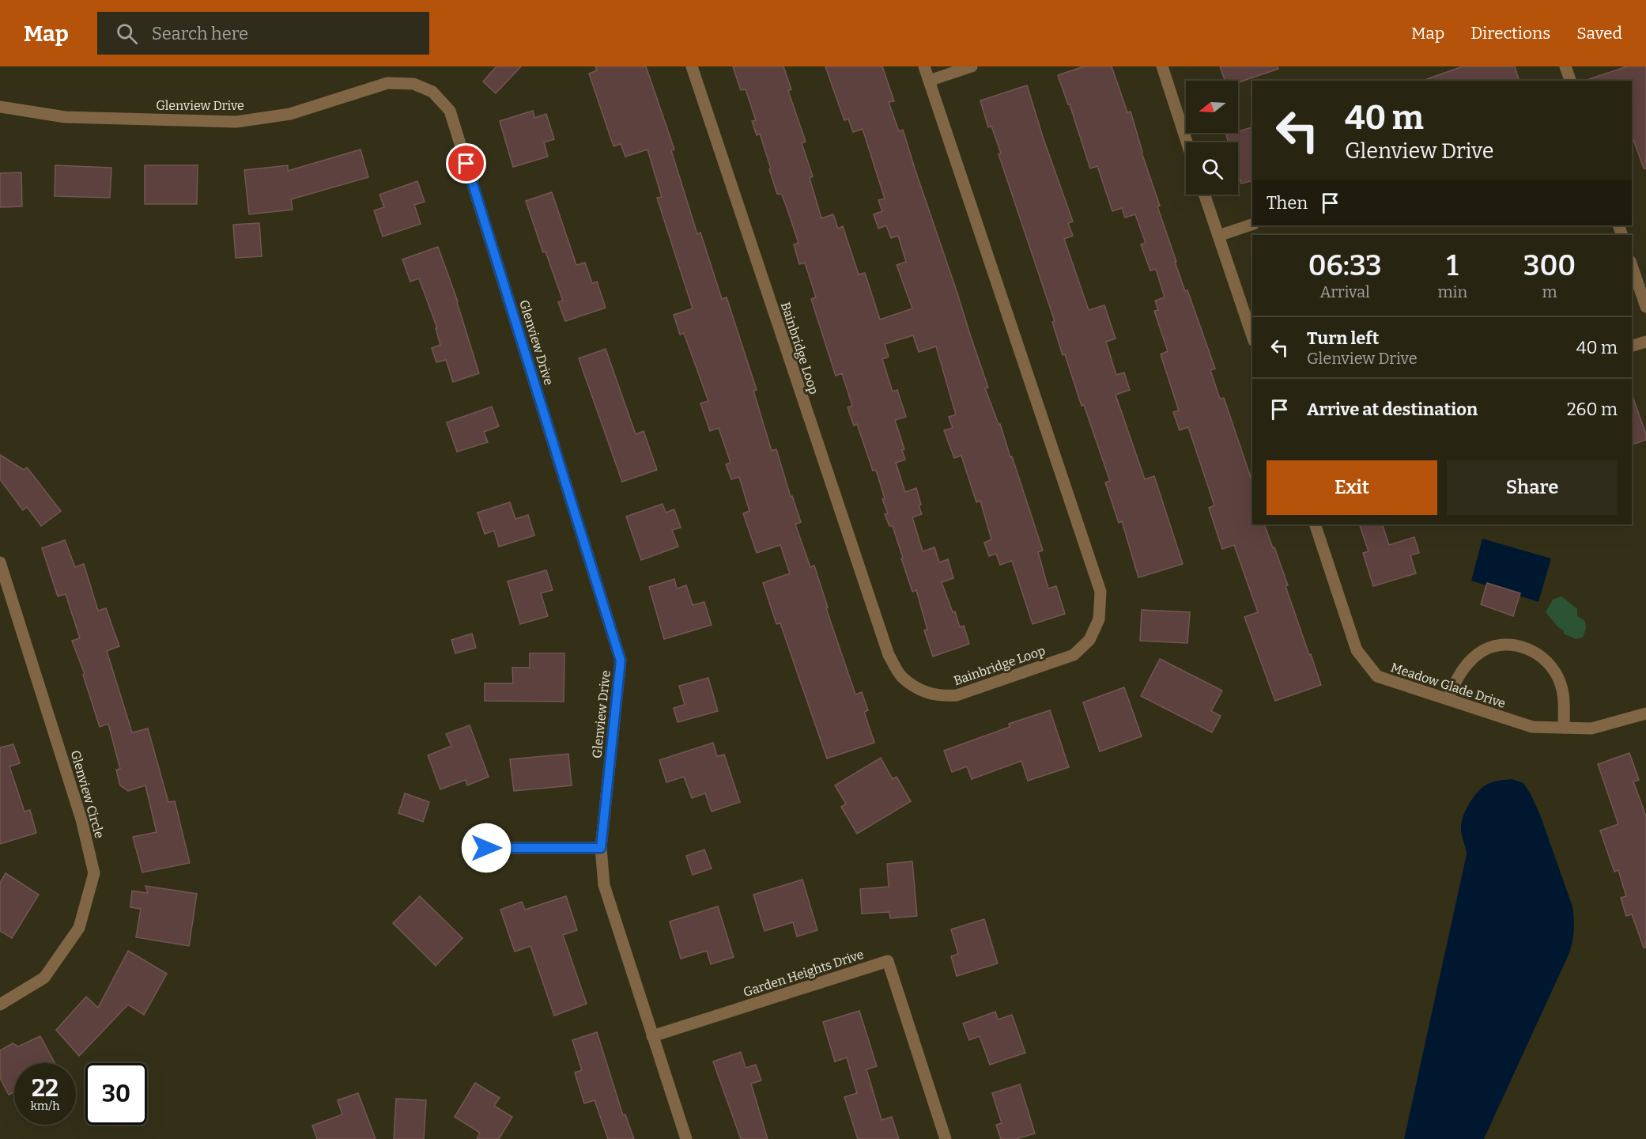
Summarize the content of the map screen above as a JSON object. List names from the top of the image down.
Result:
{
  "streets": {
    "street": [
      "Glenview Drive",
      "Bainbridge Loop",
      "Meadow Glade Drive",
      "Glenview Circle",
      "Garden Heights Drive"
    ]
  },
  "crossings": [
    ["Glenview Drive", "Garden Heights Drive"]
  ],
  "north": "left",
  "page": {
    "header": "Map",
    "search": "Search here",
    "nav": ["Map", "Directions", "Saved"],
    "turn": ["40 m", "Glenview Drive"],
    "then": "Then",
    "eta": [
      "06:33",
      "Arrival",
      "1",
      "min",
      "300",
      "m"
    ],
    "list": [
      {
        "name": "Turn left",
        "note": "Glenview Drive",
        "value": "40 m"
      },
      {
        "name": "Arrive at destination",
        "value": "260 m"
      }
    ],
    "buttons": ["Exit", "Share"],
    "speed": "22 km/h",
    "limit": "30"
  }
}
